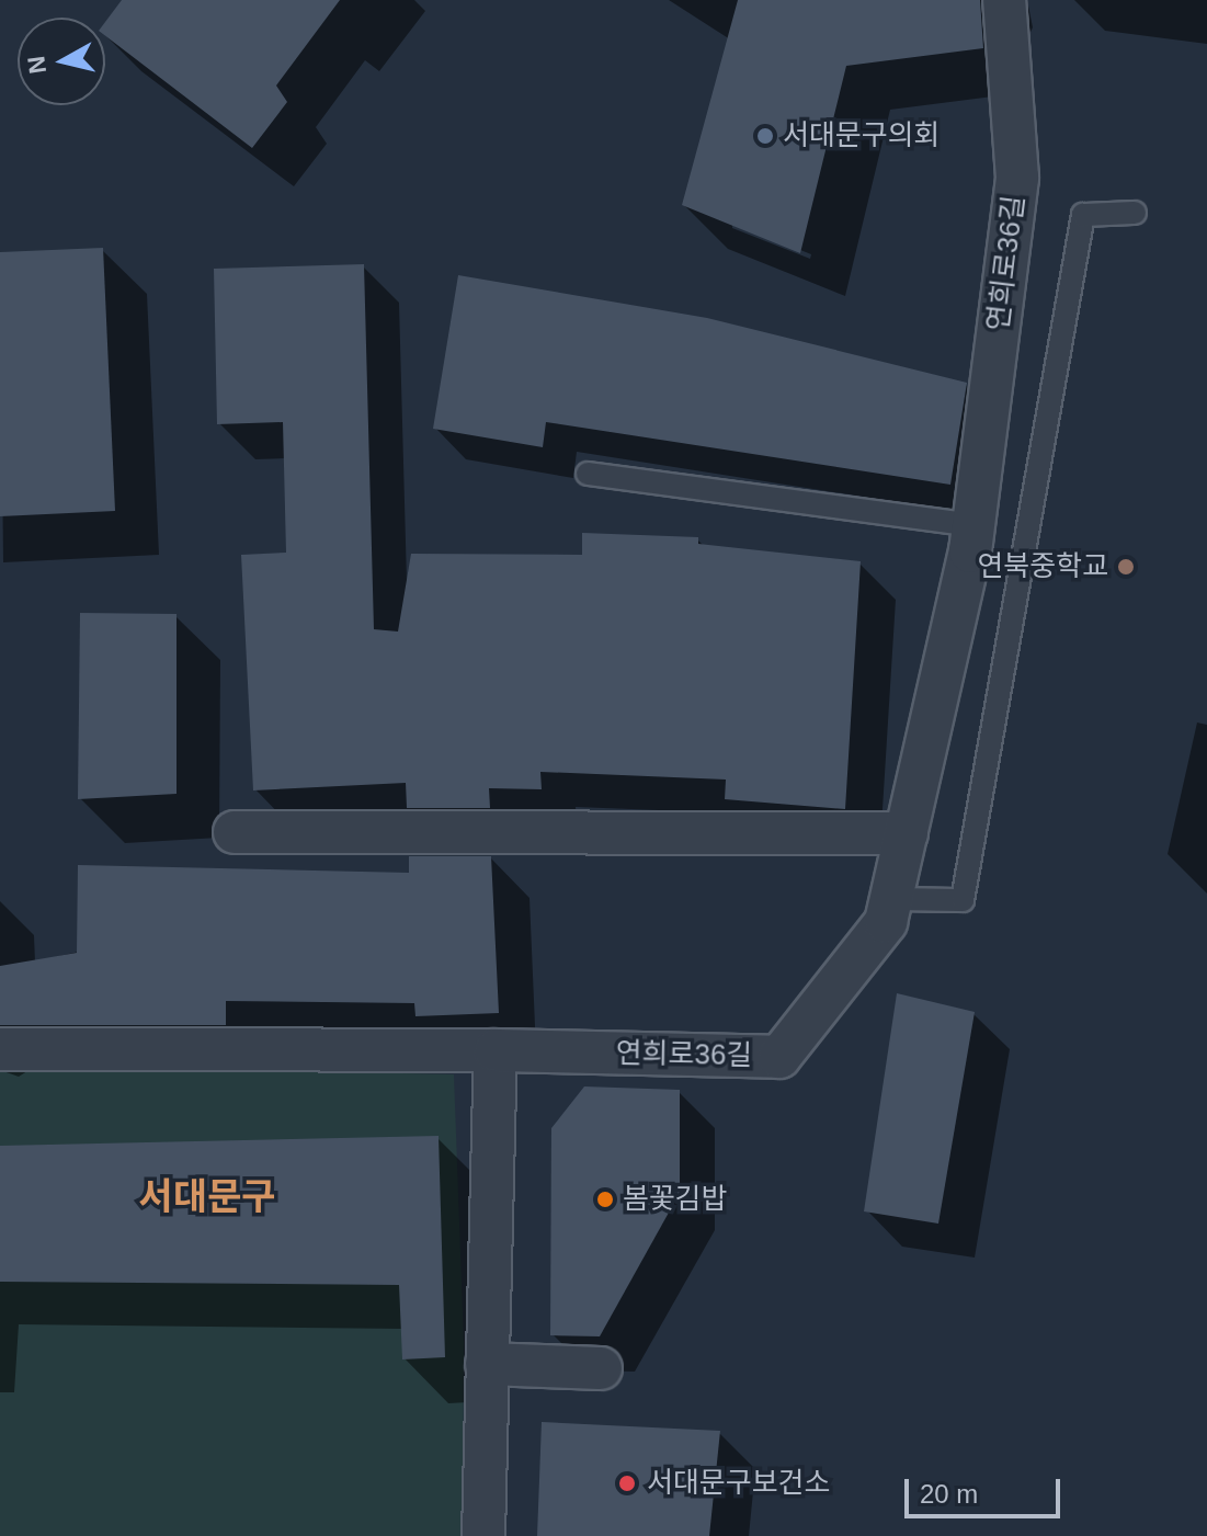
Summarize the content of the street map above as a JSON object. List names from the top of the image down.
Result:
{
  "streets": {
    "street": ["연희로36길"]
  },
  "districts": ["서대문구"],
  "places": [
    "서대문구의회",
    "연북중학교",
    "봄꽃김밥",
    "서대문구보건소"
  ],
  "scale_bar": "20 m",
  "north": "left"
}
